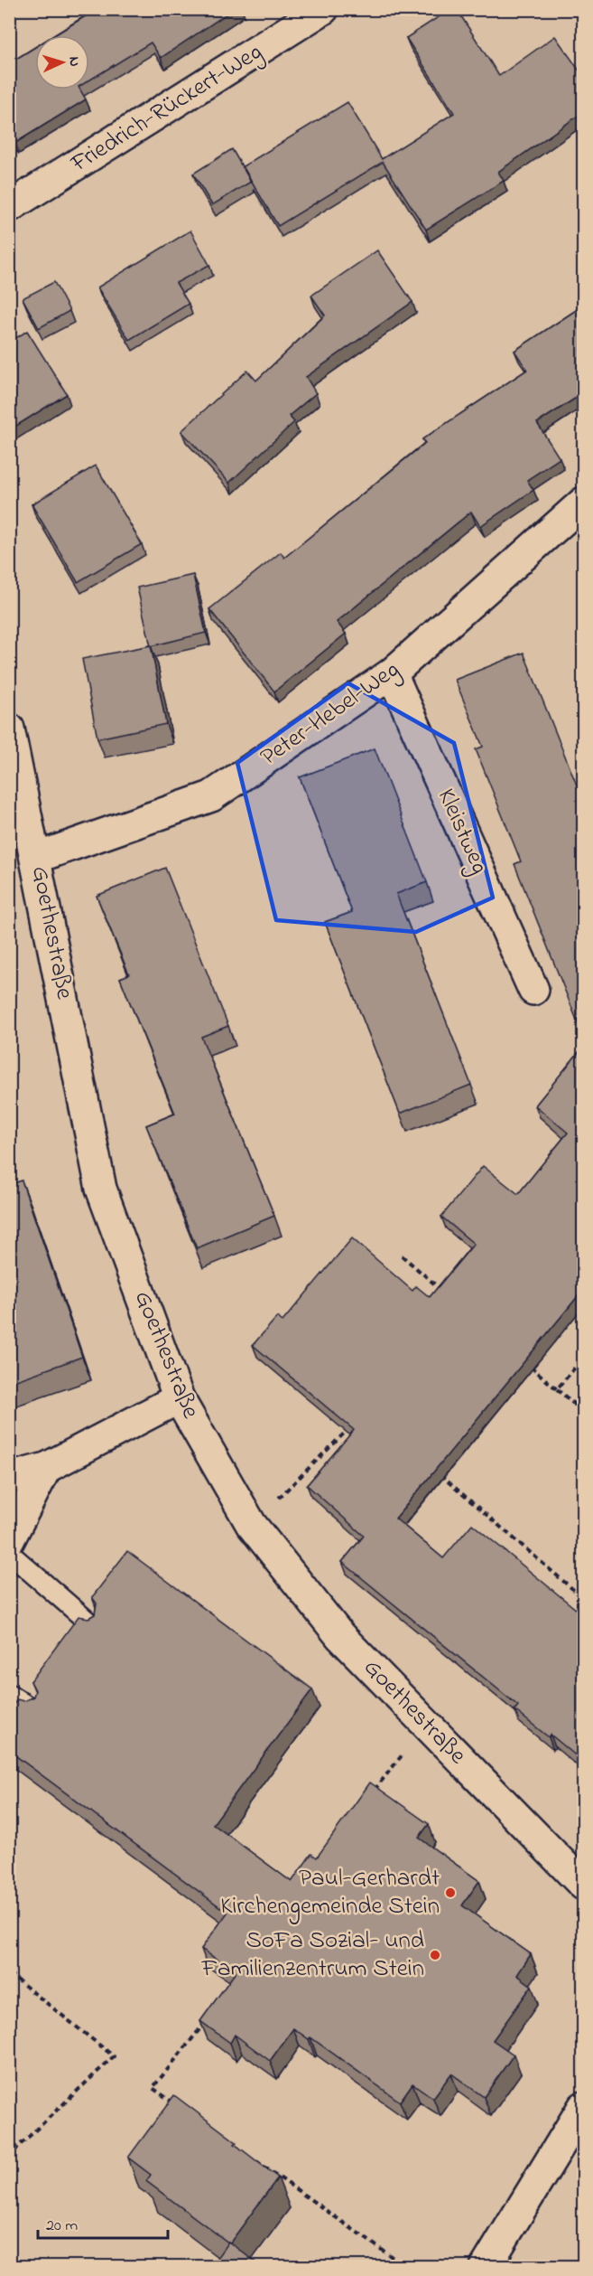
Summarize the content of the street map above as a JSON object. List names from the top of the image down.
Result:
{
  "streets": {
    "street": [
      "Friedrich-Rückert-Weg",
      "Peter-Hebel-Weg",
      "Kleistweg",
      "Goethestraße"
    ]
  },
  "crossings": [
    ["Peter-Hebel-Weg", "Kleistweg"],
    ["Peter-Hebel-Weg", "Goethestraße"]
  ],
  "places": ["Paul-Gerhardt Kirchengemeinde Stein", "SoFa Sozial- und Familienzentrum Stein"],
  "scale_bar": "20 m",
  "north": "right"
}
